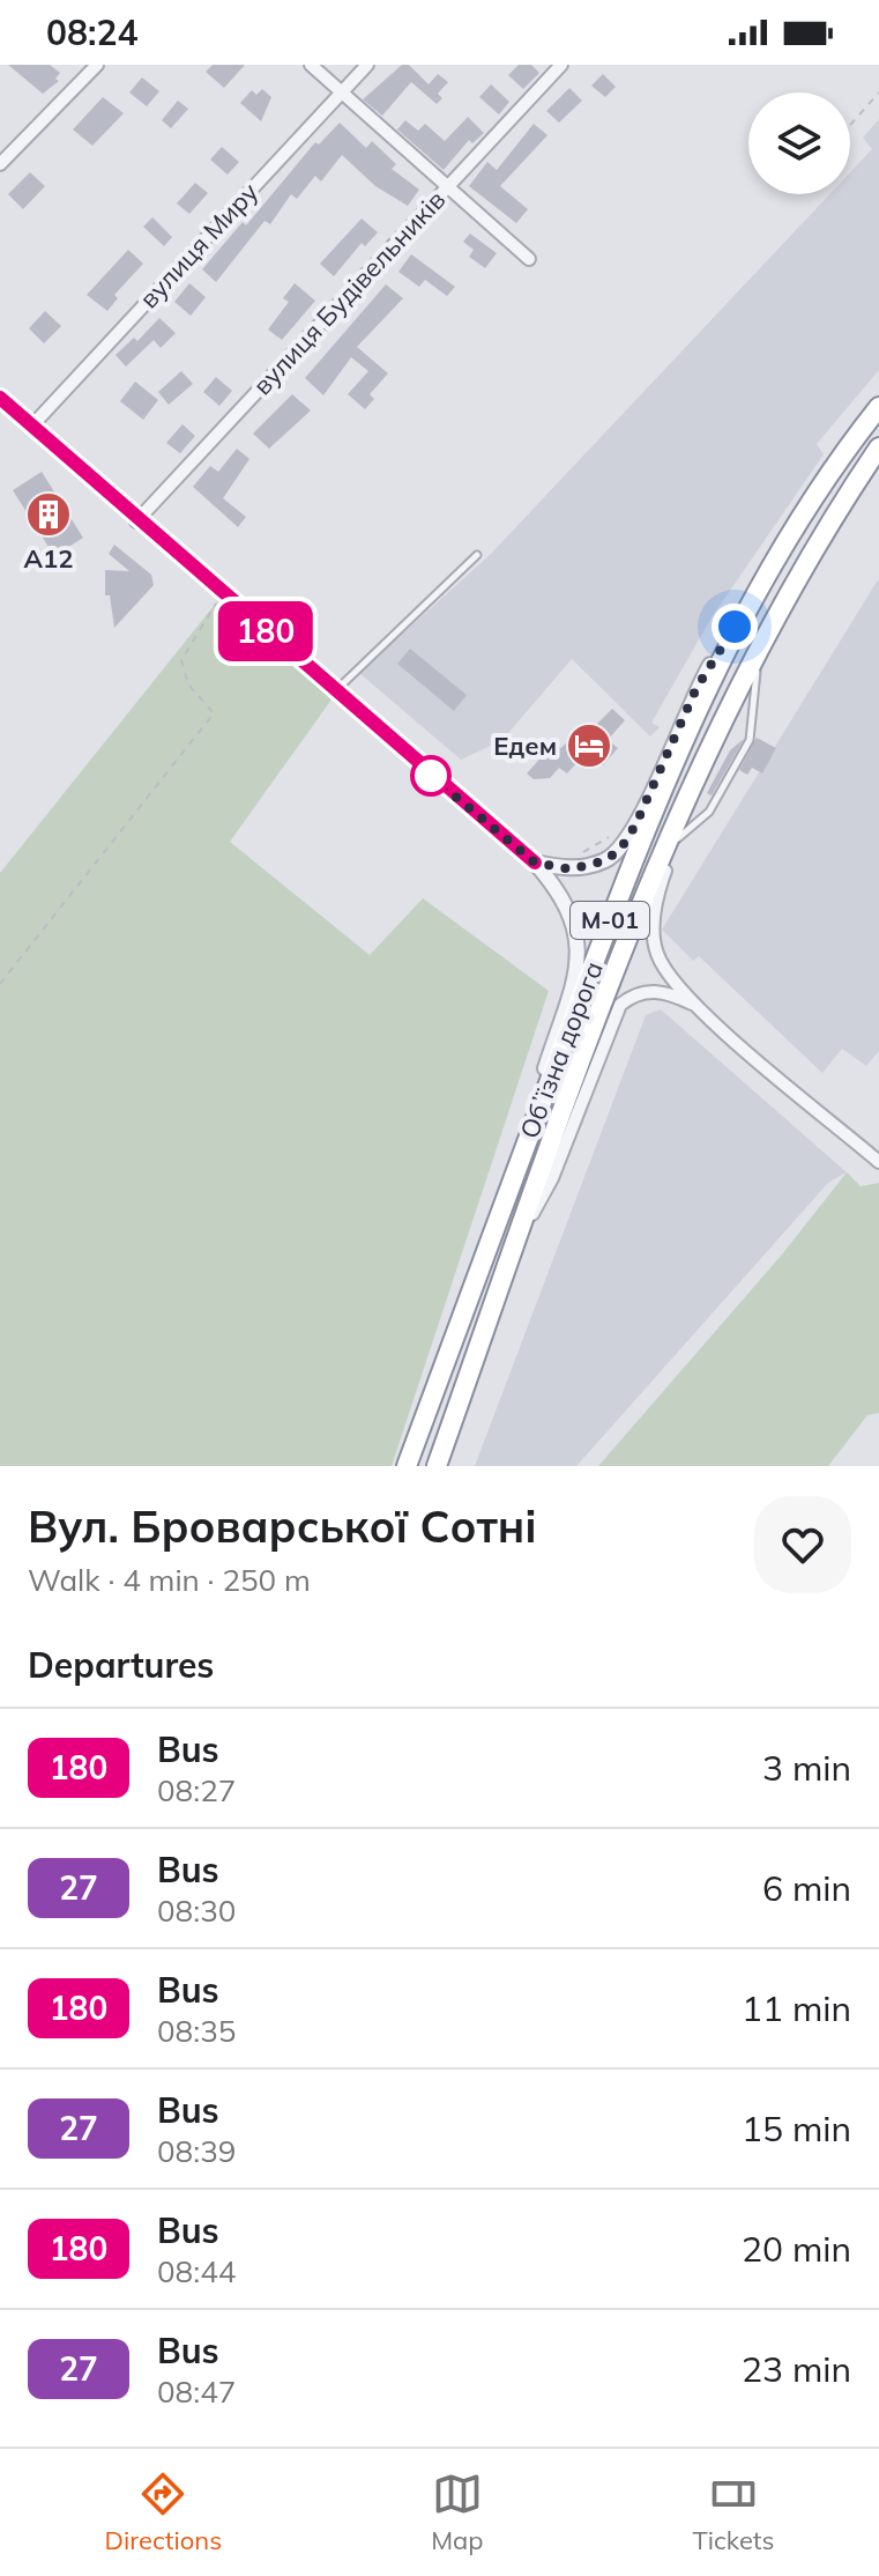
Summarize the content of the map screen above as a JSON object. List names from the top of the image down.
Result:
{
  "streets": {
    "highway": ["М-01", "Обʼїзна дорога"],
    "street": ["вулиця Миру", "вулиця Будівельників"]
  },
  "places": {
    "building": ["А12"],
    "hotel": ["Едем"]
  },
  "lines": ["bus line 180"],
  "page": {
    "status": "08:24",
    "on_map": "180",
    "heading": [
      ["Вул. Броварської Cотні", "Walk · 4 min · 250 m"],
      "Departures"
    ],
    "list": [
      {
        "mark": "180",
        "name": "Bus",
        "note": "08:27",
        "value": "3 min"
      },
      {
        "mark": "27",
        "name": "Bus",
        "note": "08:30",
        "value": "6 min"
      },
      {
        "mark": "180",
        "name": "Bus",
        "note": "08:35",
        "value": "11 min"
      },
      {
        "mark": "27",
        "name": "Bus",
        "note": "08:39",
        "value": "15 min"
      },
      {
        "mark": "180",
        "name": "Bus",
        "note": "08:44",
        "value": "20 min"
      },
      {
        "mark": "27",
        "name": "Bus",
        "note": "08:47",
        "value": "23 min"
      }
    ],
    "tabs": ["Directions", "Map", "Tickets"]
  }
}
